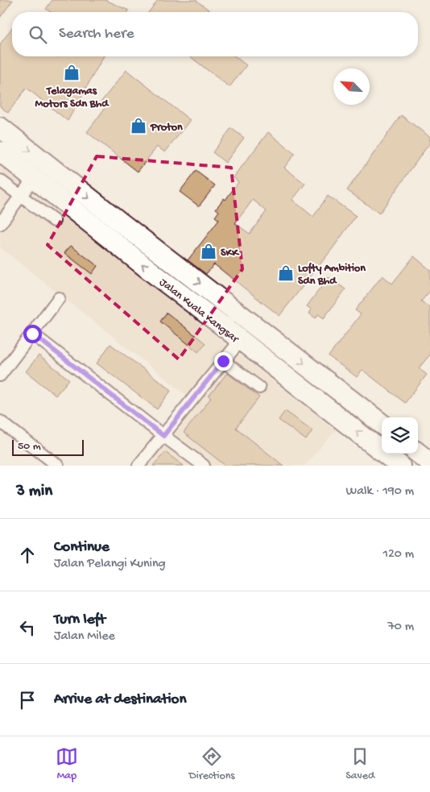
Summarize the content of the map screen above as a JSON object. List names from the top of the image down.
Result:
{
  "streets": {
    "highway": ["Jalan Kuala Kangsar"]
  },
  "places": {
    "shop": [
      "Telagamas Motors Sdn Bhd",
      "Proton",
      "SKK",
      "Lofty Ambition Sdn Bhd"
    ]
  },
  "scale_bar": "50 m",
  "north": "top left",
  "page": {
    "search": "Search here",
    "scale": "50 m",
    "heading": ["3 min", "Walk · 190 m"],
    "list": [
      ["Continue", "Jalan Pelangi Kuning", "120 m"],
      ["Turn left", "Jalan Milee", "70 m"],
      "Arrive at destination"
    ],
    "nav": ["Map", "Directions", "Saved"]
  }
}
